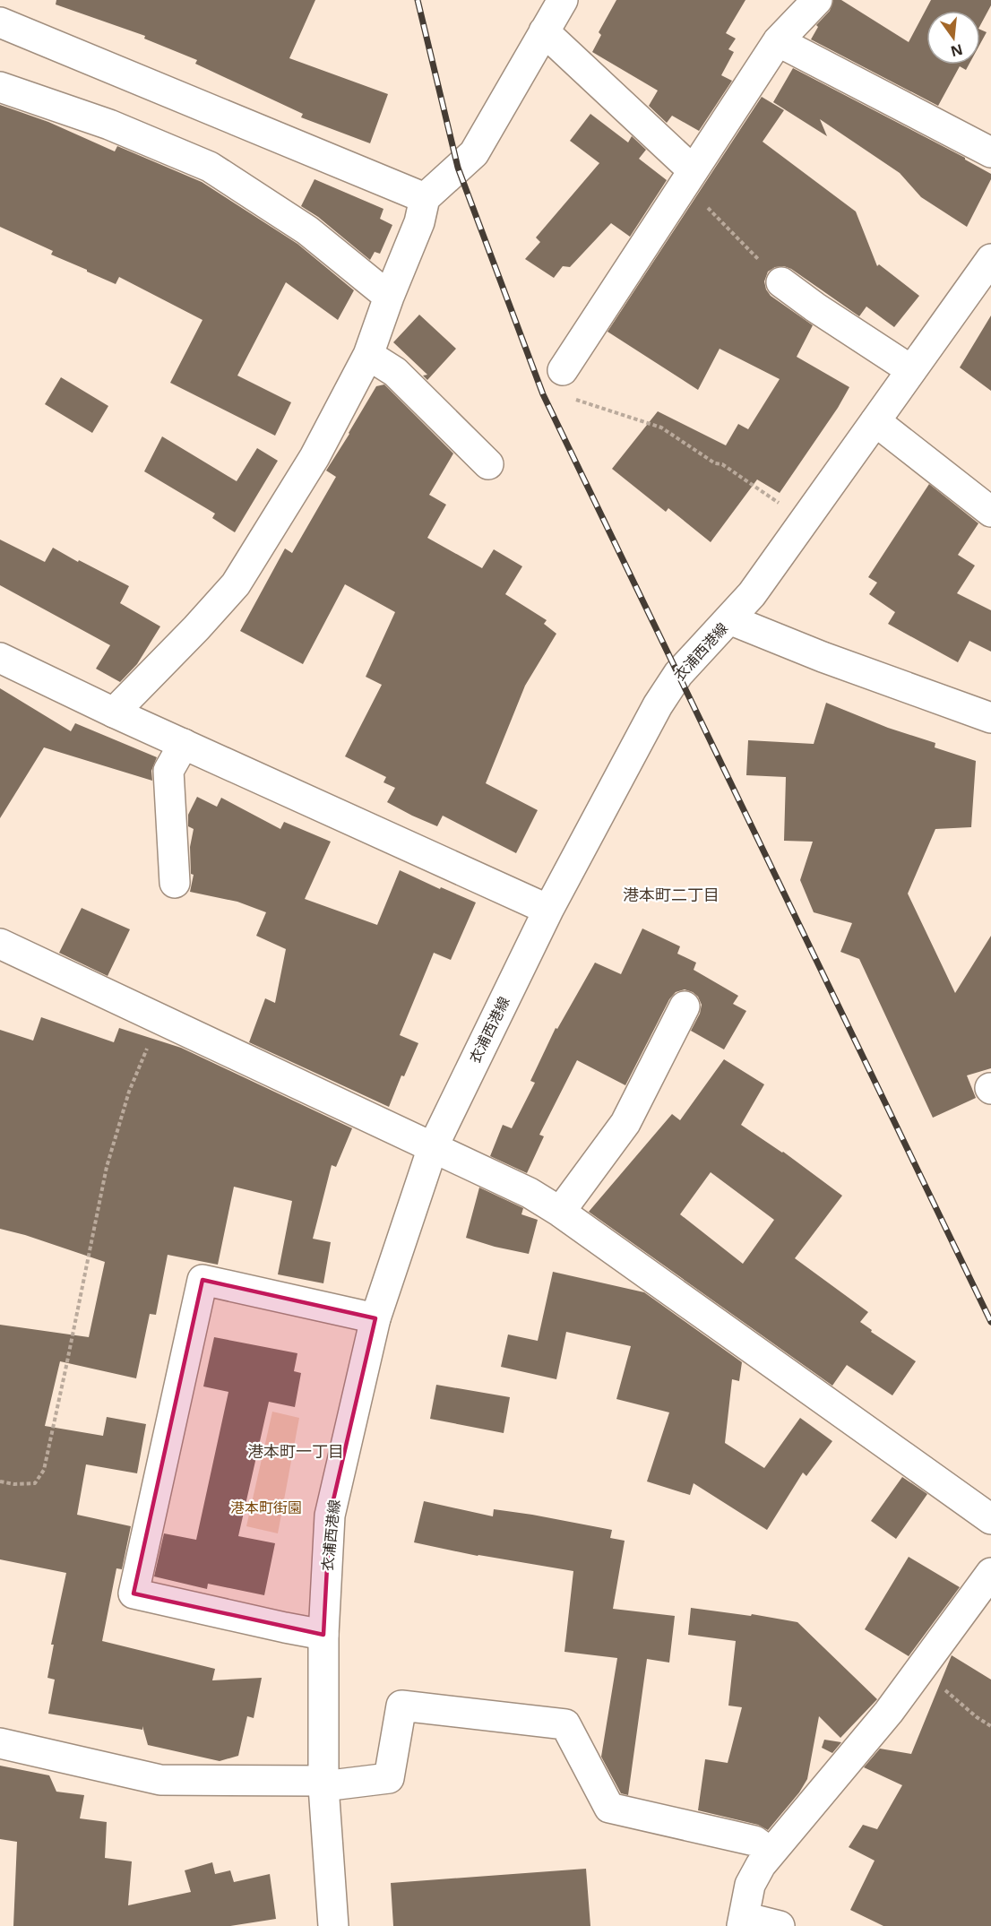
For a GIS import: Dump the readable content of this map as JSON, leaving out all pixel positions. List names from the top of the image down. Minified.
{"streets":{"street":["衣浦西港線"]},"districts":["港本町二丁目","港本町一丁目"],"parks":["港本町街園"],"north":"bottom"}
